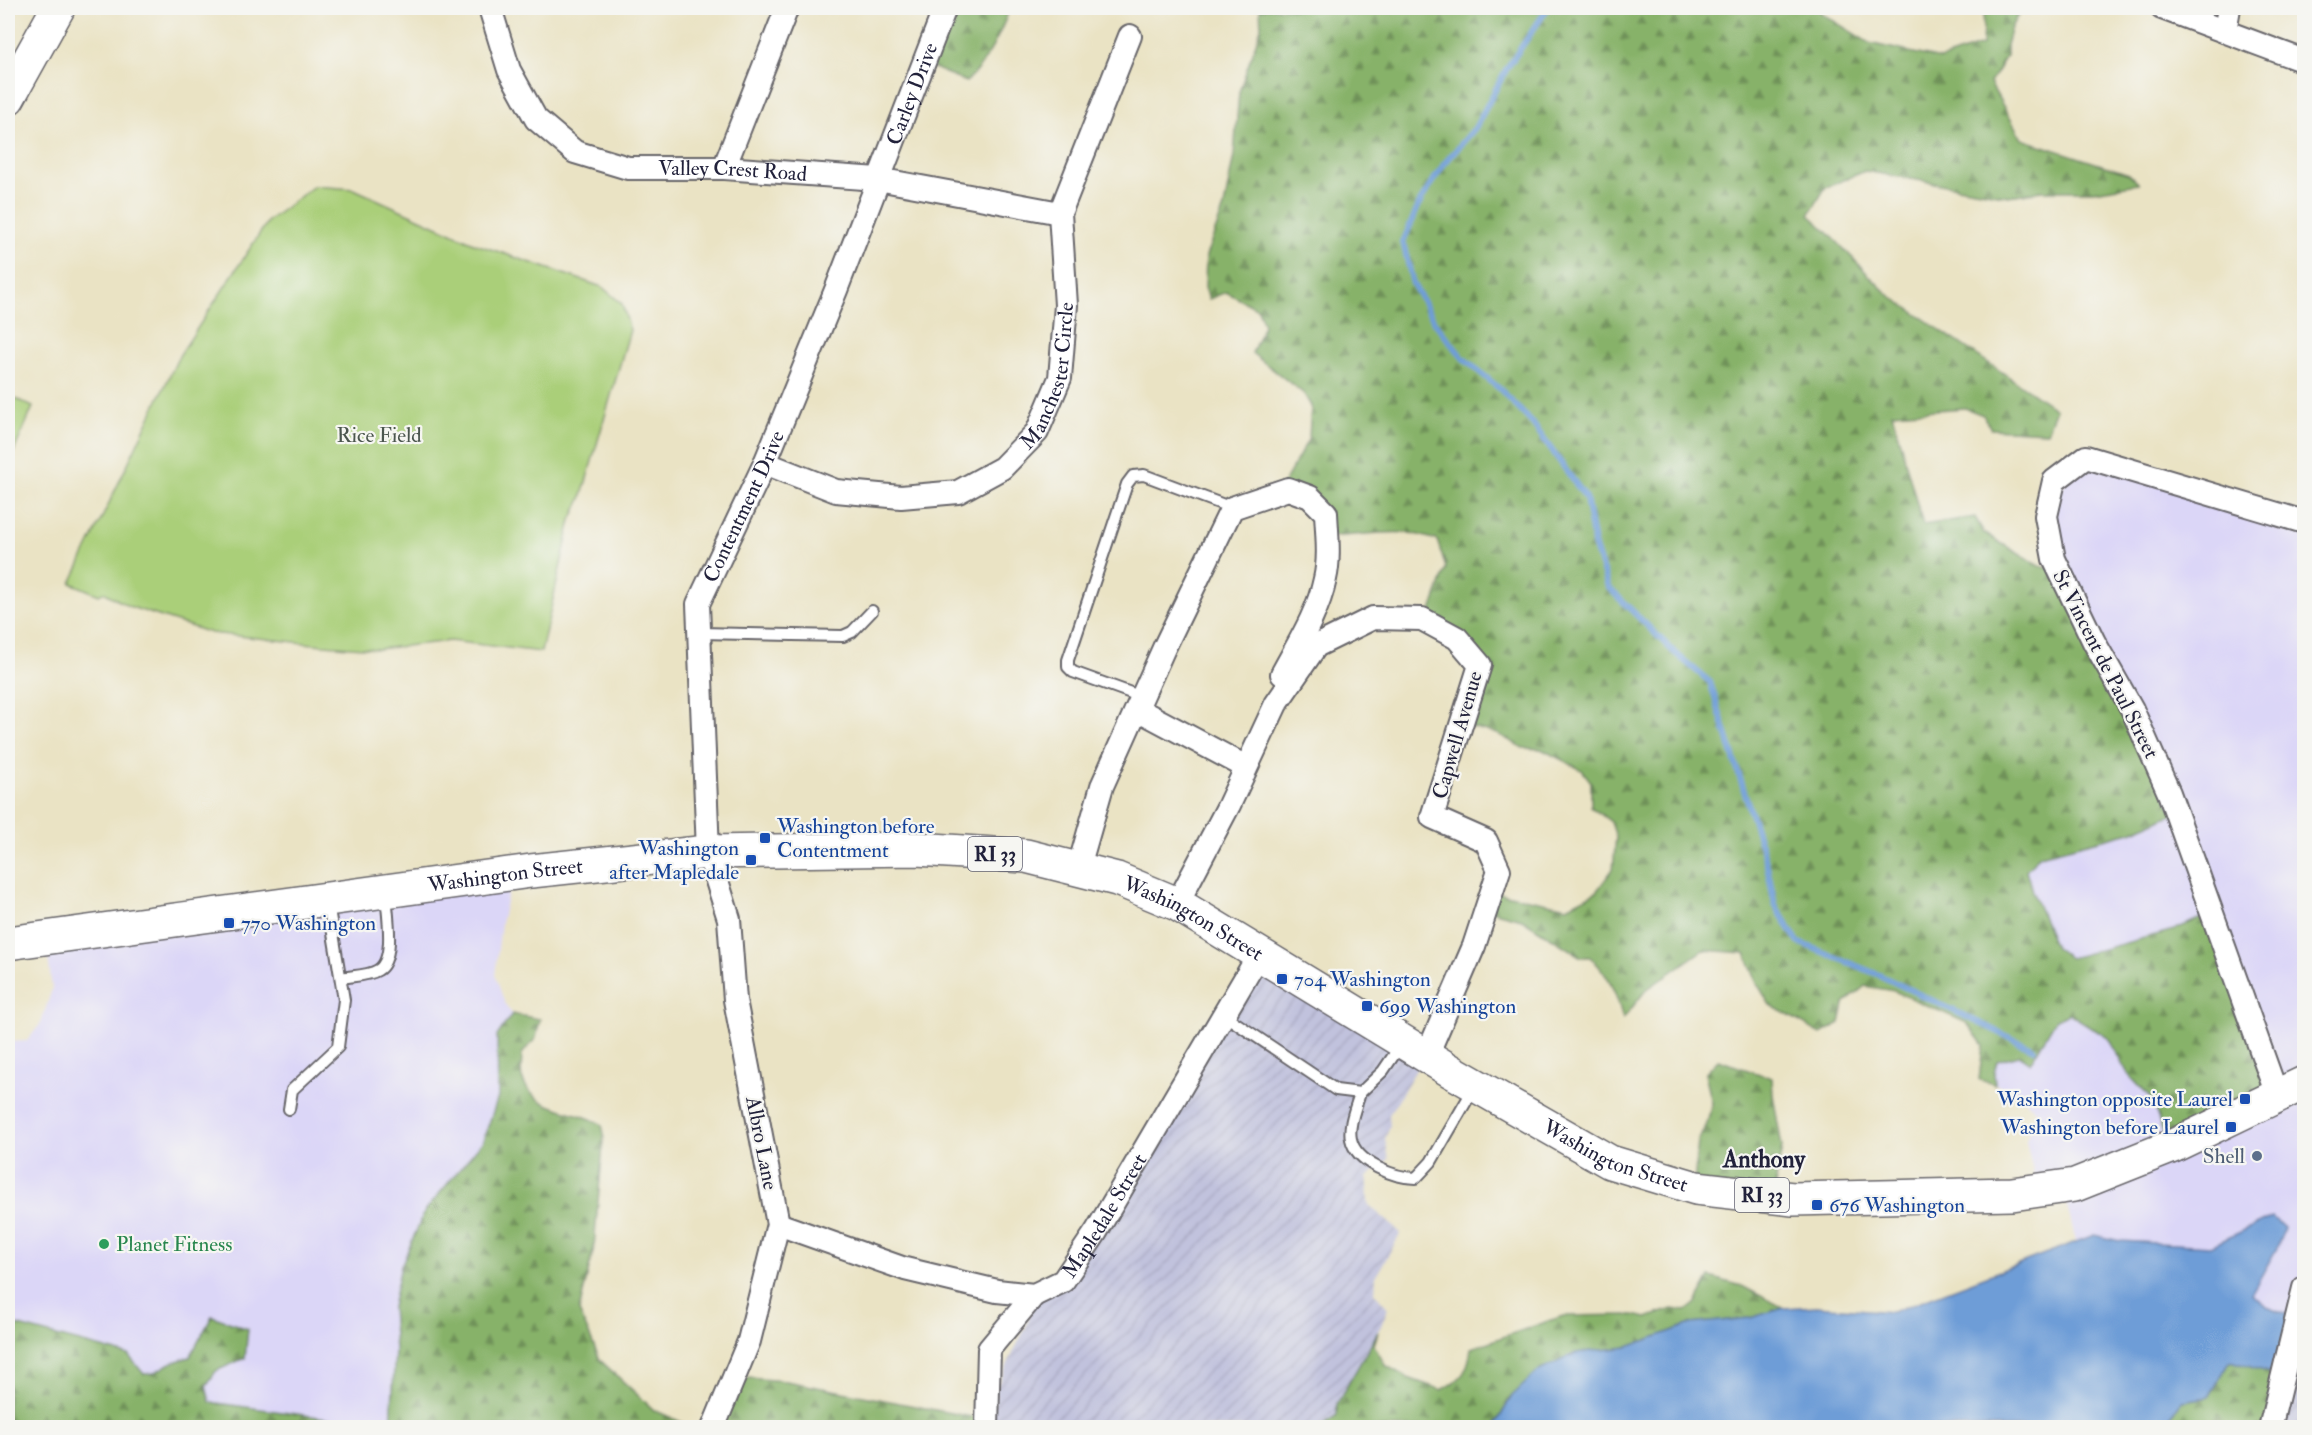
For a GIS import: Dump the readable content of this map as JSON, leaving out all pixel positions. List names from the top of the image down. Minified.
{"streets":{"main road":["RI 33","Washington Street"],"street":["Carley Drive","Valley Crest Road","Manchester Circle","Contentment Drive","St Vincent de Paul Street","Capwell Avenue","Albro Lane","Mapledale Street"]},"crossings":[["Carley Drive","Valley Crest Road"],["Carley Drive","Contentment Drive"],["Valley Crest Road","Manchester Circle"],["Valley Crest Road","Contentment Drive"],["Manchester Circle","Contentment Drive"],["Contentment Drive","Washington Street"],["Contentment Drive","Albro Lane"],["St Vincent de Paul Street","Washington Street"],["Capwell Avenue","Washington Street"],["Washington Street","Albro Lane"],["Washington Street","Mapledale Street"]],"districts":["Anthony"],"parks":["Rice Field"],"places":{"transit":["Washington before Contentment","Washington after Mapledale","770 Washington","704 Washington","699 Washington","Washington opposite Laurel","Washington before Laurel","676 Washington"],"other":["Shell","Planet Fitness"]}}
